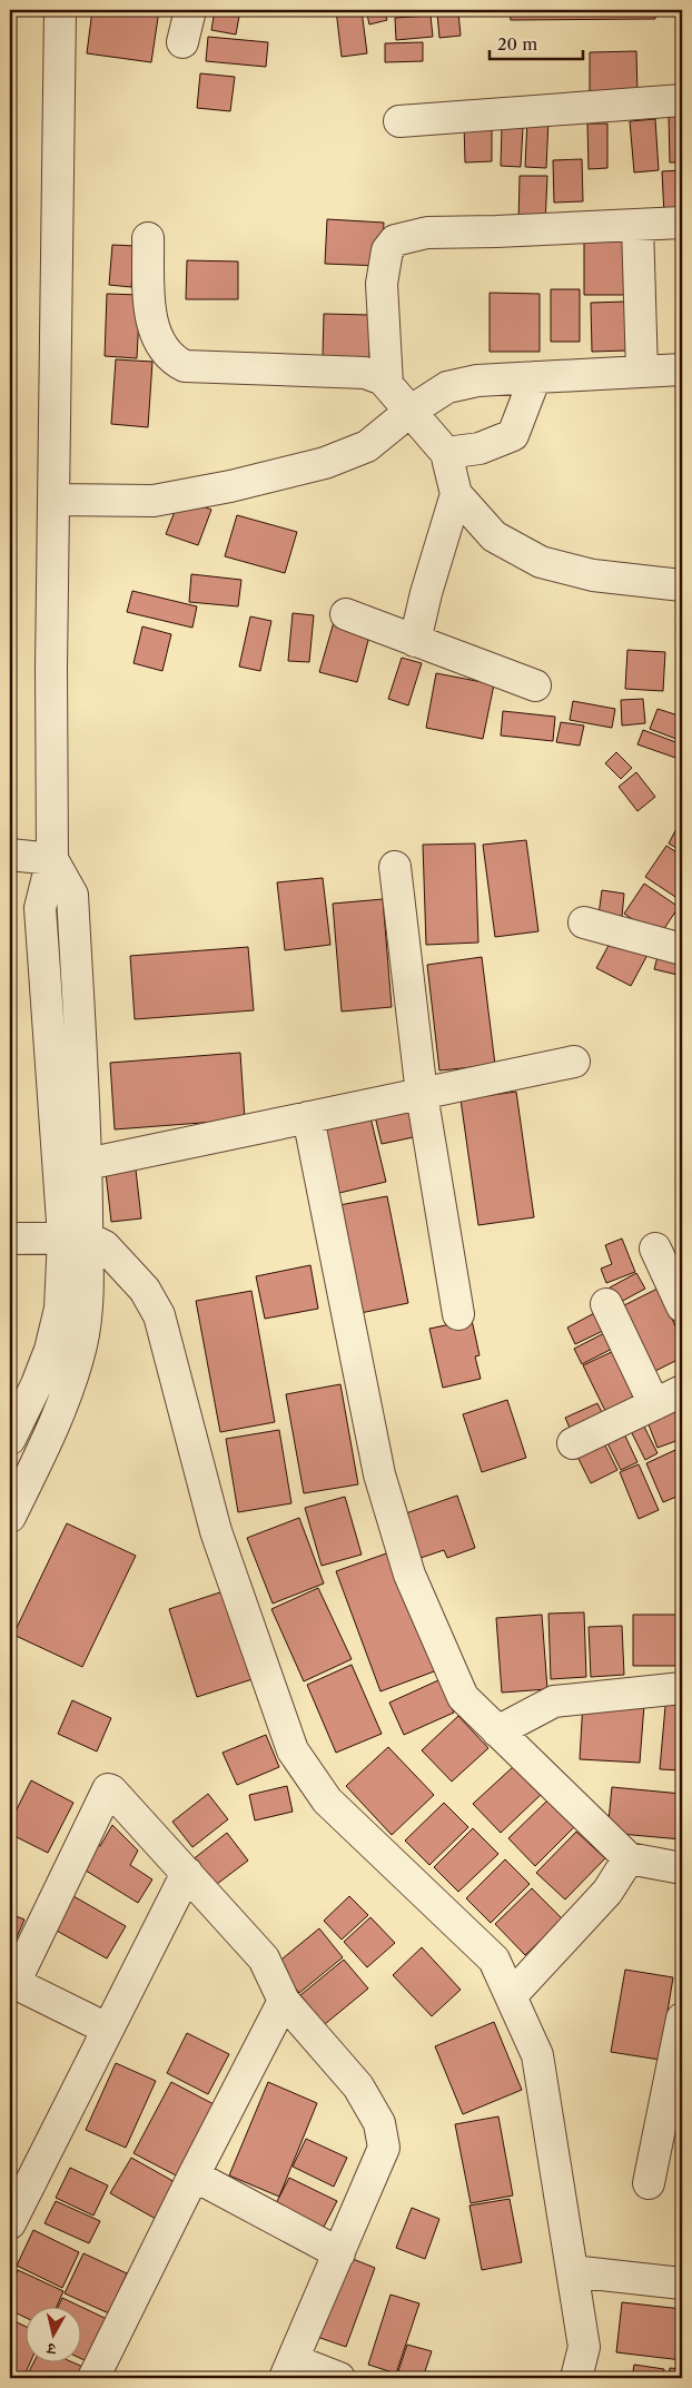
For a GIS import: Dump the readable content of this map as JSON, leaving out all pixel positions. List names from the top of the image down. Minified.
{"scale_bar":"20 m","north":"bottom"}
